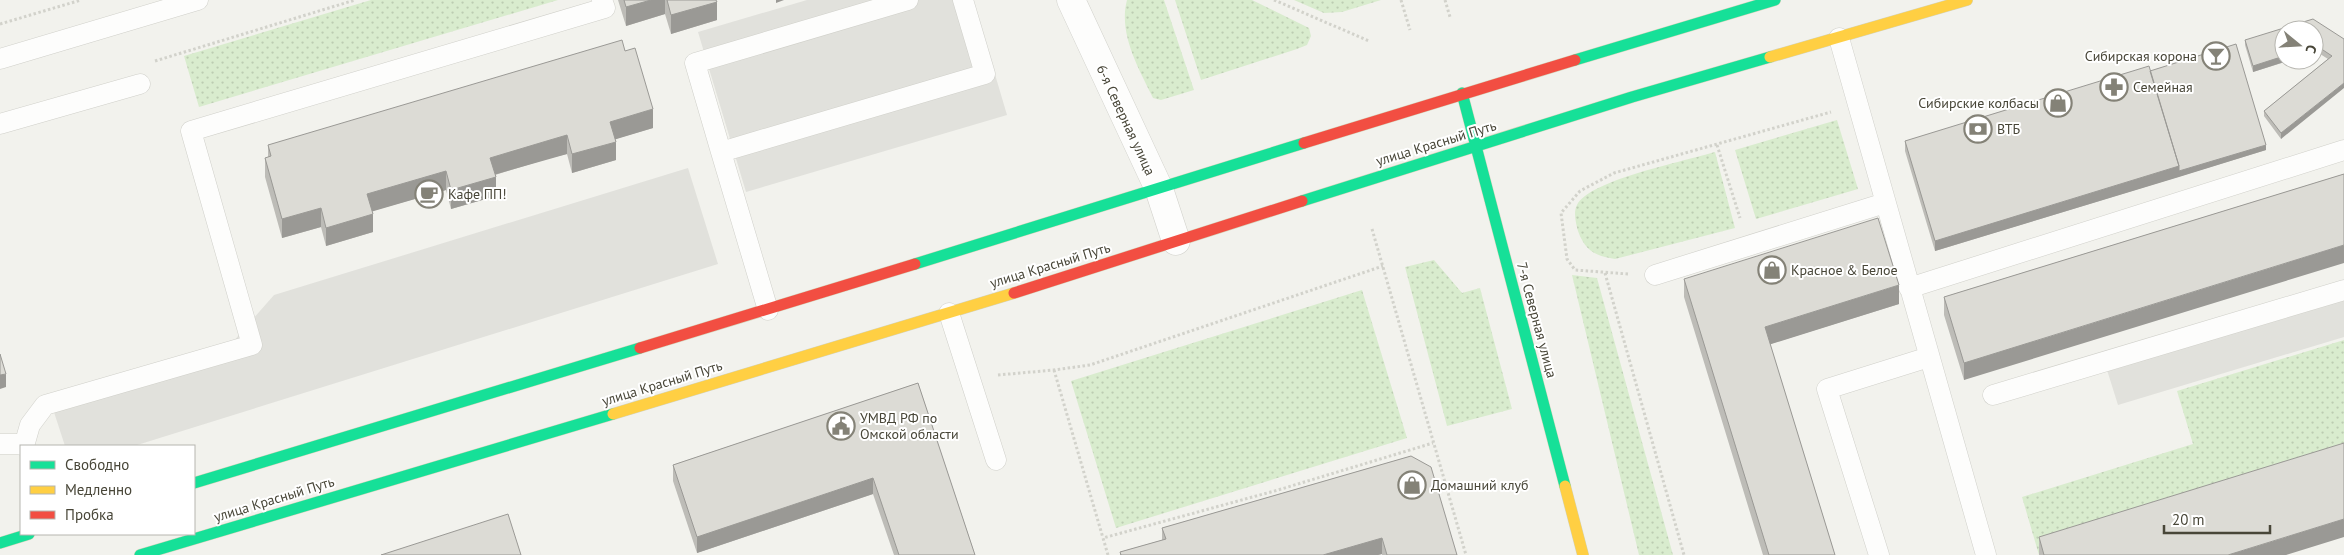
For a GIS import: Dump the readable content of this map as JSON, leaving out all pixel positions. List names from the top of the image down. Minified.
{"streets":{"main road":["улица Красный Путь","7-я Северная улица"],"street":["6-я Северная улица"]},"crossings":[["6-я Северная улица","улица Красный Путь"],["улица Красный Путь","7-я Северная улица"]],"places":{"bar":["Сибирская корона"],"pharmacy":["Семейная"],"shop":["Сибирские колбасы","Красное & Белое","Домашний клуб"],"bank":["ВТБ"],"cafe":["Кафе ПП!"],"public building":["УМВД РФ по Омской области"]},"legend":["Свободно","Медленно","Пробка"],"scale_bar":"20 m","north":"right"}
